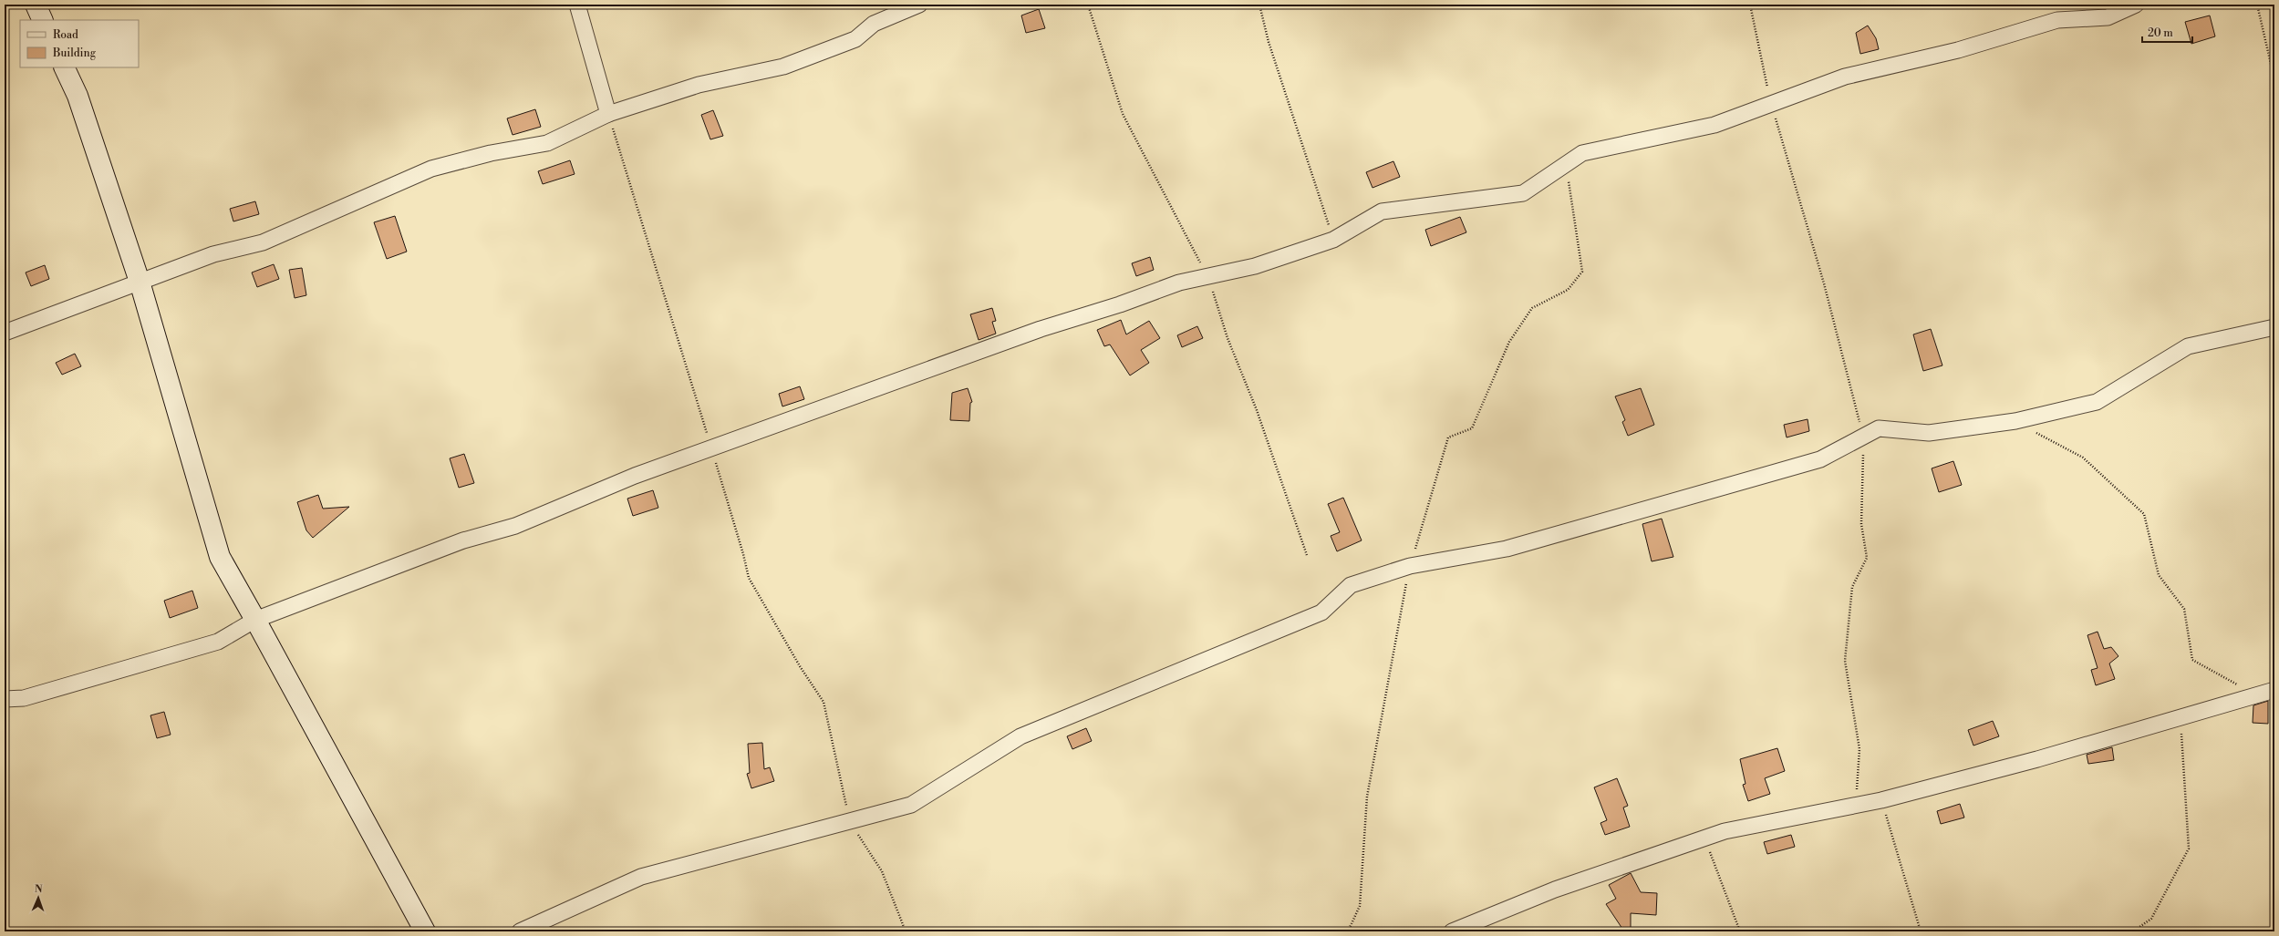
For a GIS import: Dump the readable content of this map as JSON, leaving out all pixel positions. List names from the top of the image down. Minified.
{"legend":["Road","Building"],"scale_bar":"20 m","north":"top"}
